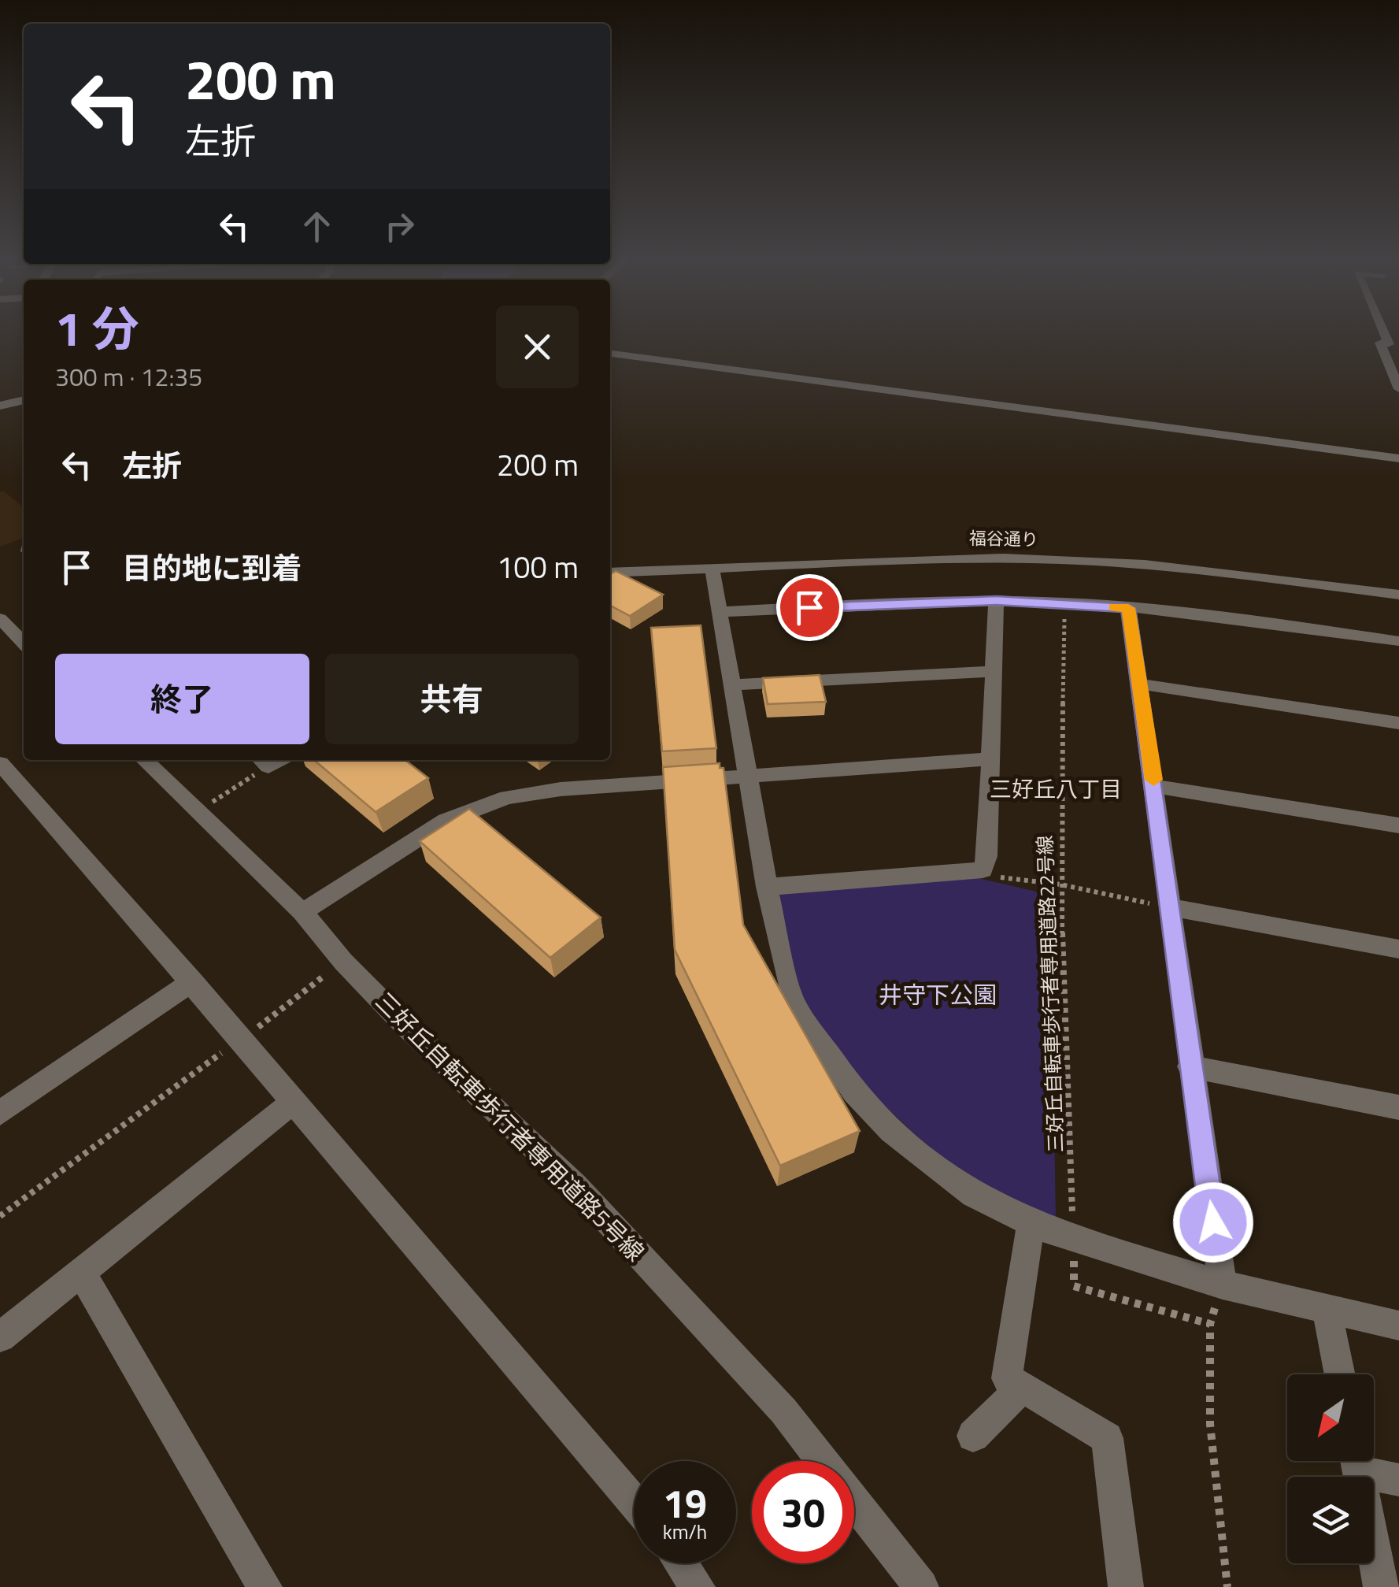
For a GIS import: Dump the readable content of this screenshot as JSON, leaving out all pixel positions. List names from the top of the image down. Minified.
{"streets":{"street":["福谷通り","三好丘自転車歩行者専用道路5号線"],"path":["三好丘自転車歩行者専用道路22号線"]},"districts":["三好丘八丁目"],"parks":["井守下公園"],"north":"bottom left","page":{"turn":["200 m","左折"],"heading":["1 分","300 m · 12:35"],"list":[{"name":"左折","value":"200 m"},{"name":"目的地に到着","value":"100 m"}],"buttons":["終了","共有"],"speed":"19 km/h","limit":"30"}}
